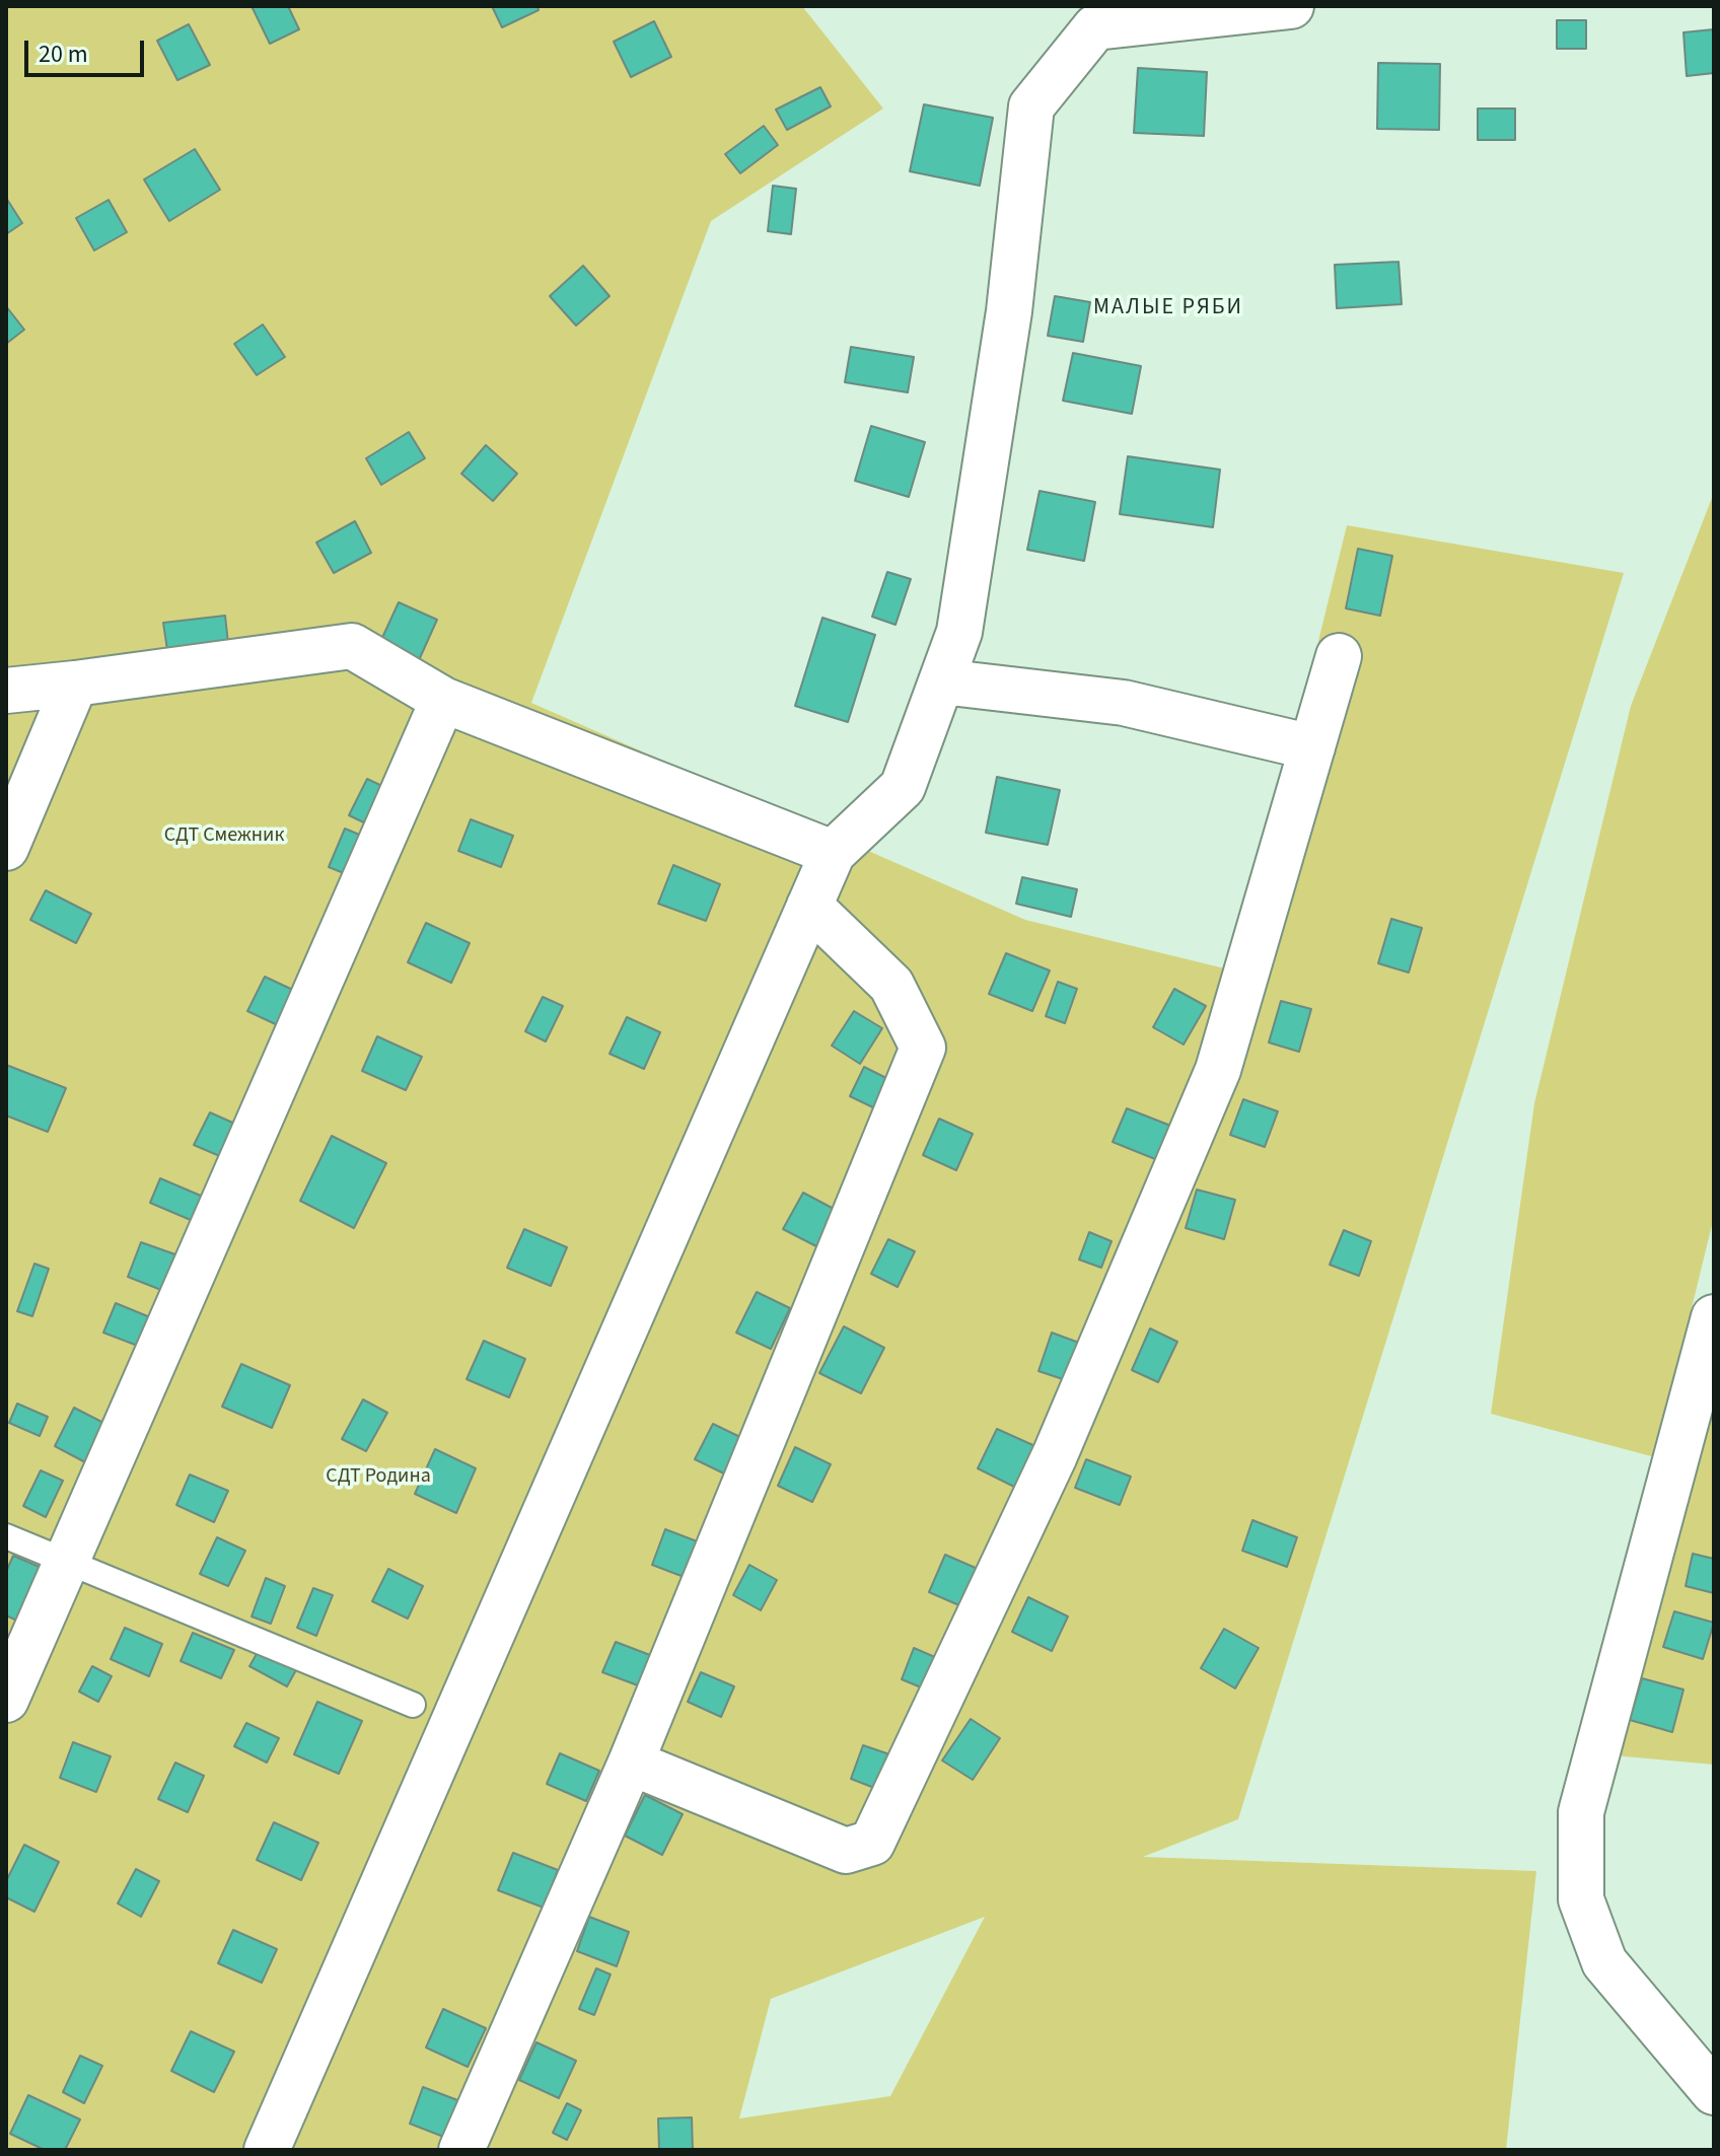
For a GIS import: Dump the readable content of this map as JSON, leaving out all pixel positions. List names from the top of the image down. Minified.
{"districts":["МАЛЫЕ РЯБИ"],"parks":["СДТ Смежник","СДТ Родина"],"scale_bar":"20 m"}
